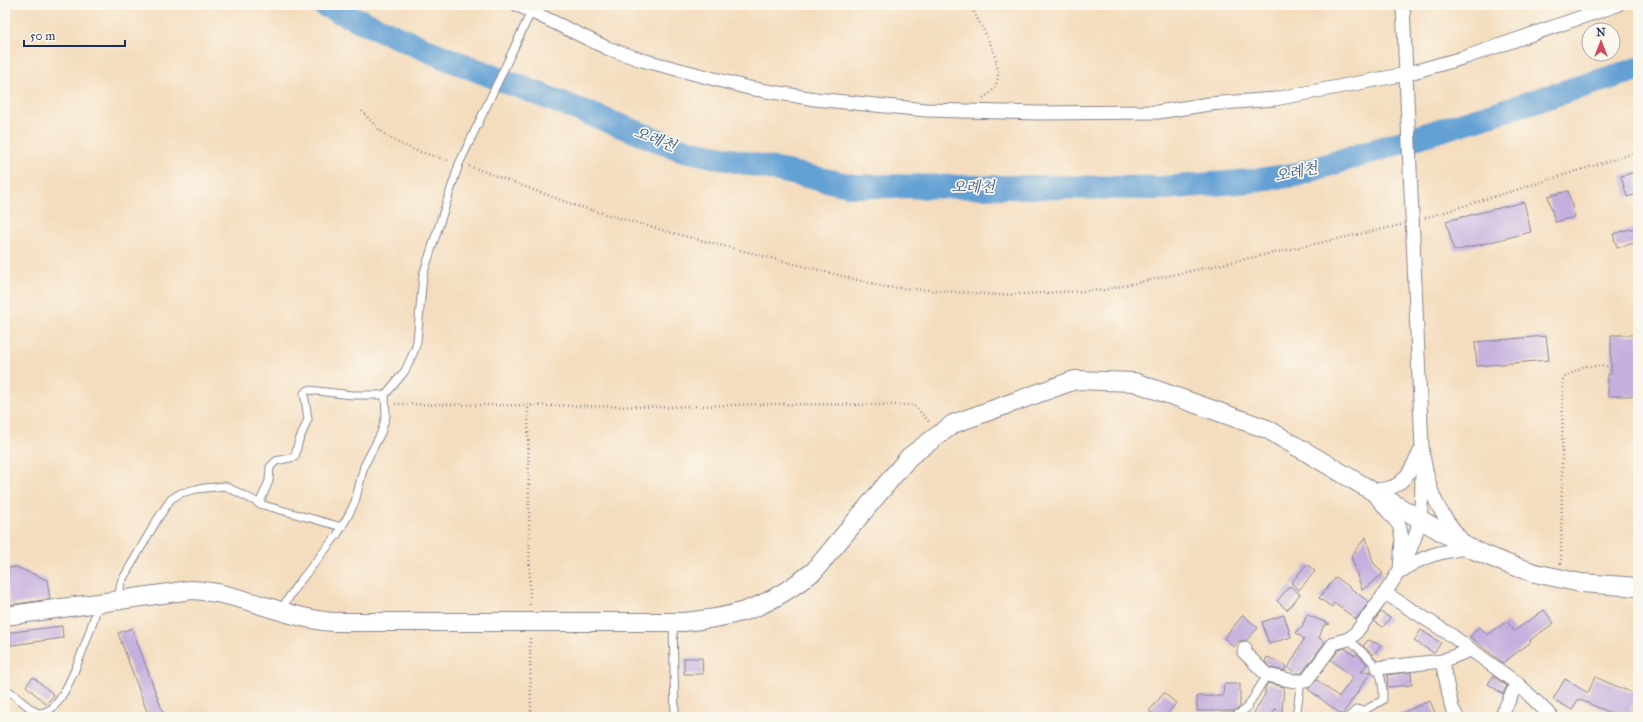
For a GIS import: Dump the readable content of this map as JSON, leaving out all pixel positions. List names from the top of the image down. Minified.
{"water":["오례천"],"scale_bar":"50 m","north":"top"}
